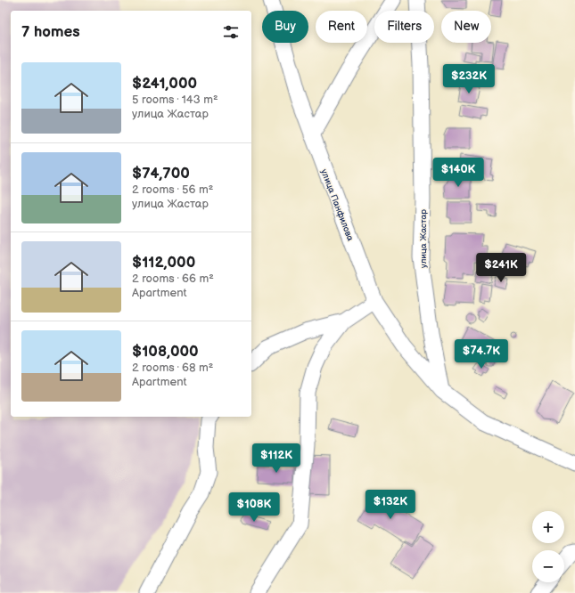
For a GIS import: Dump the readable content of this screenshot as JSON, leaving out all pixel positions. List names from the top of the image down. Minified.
{"streets":{"street":["улица Панфилова","улица Жастар"]},"crossings":[["улица Панфилова","улица Жастар"]],"page":{"chip":["Buy","Rent","Filters","New"],"heading":"7 homes","list":[{"name":"$241,000","note":"5 rooms · 143 m² · улица Жастар"},{"name":"$74,700","note":"2 rooms · 56 m² · улица Жастар"},{"name":"$112,000","note":"2 rooms · 66 m² · Apartment"},{"name":"$108,000","note":"2 rooms · 68 m² · Apartment"}],"price":["$232K","$140K","$241K","$74.7K","$112K","$132K","$108K"],"map_buttons":["+","−"]}}
